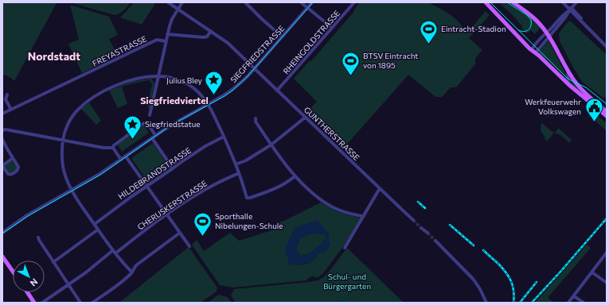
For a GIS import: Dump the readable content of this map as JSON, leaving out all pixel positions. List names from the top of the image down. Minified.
{"streets":{"street":["RHEINGOLDSTRASSE","FREYASTRASSE","SIEGFRIEDSTRASSE","GUNTHERSTRASSE","HILDEBRANDSTRASSE","CHERUSKERSTRASSE"]},"crossings":[["RHEINGOLDSTRASSE","GUNTHERSTRASSE"],["SIEGFRIEDSTRASSE","GUNTHERSTRASSE"]],"districts":["Nordstadt","Siegfriedviertel"],"parks":["Schul- und Bürgergarten"],"places":{"sports":["Eintracht-Stadion","BTSV Eintracht von 1895","Sporthalle Nibelungen-Schule"],"place":["Julius Bley","Siegfriedstatue"],"public building":["Werkfeuerwehr Volkswagen"]},"north":"bottom right"}
